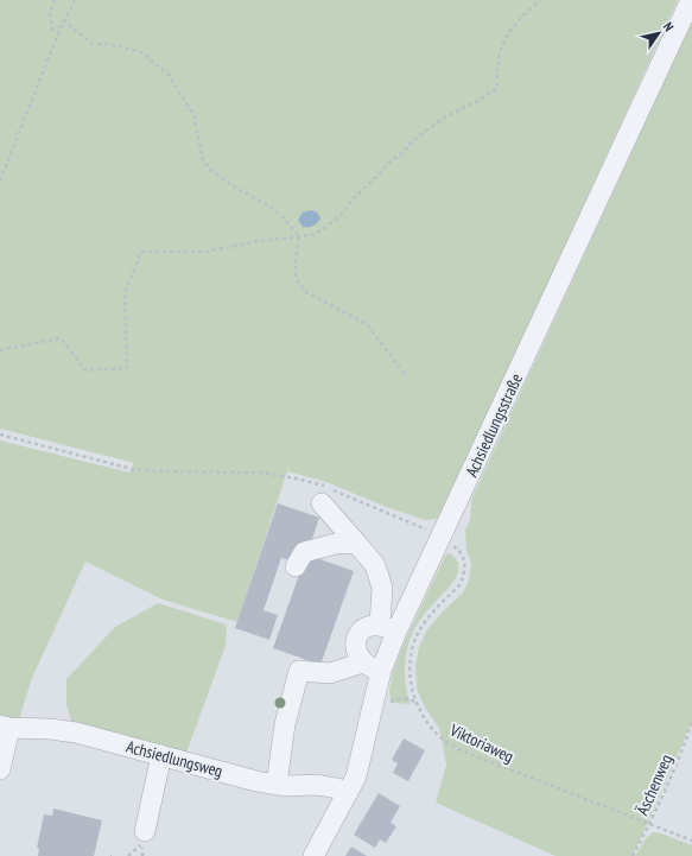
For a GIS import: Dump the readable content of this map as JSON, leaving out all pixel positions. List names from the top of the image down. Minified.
{"streets":{"street":["Achsiedlungsstraße","Achsiedlungsweg"],"path":["Viktoriaweg","Äschenweg"]},"crossings":[["Achsiedlungsstraße","Achsiedlungsweg"],["Viktoriaweg","Äschenweg"]],"north":"top right"}
